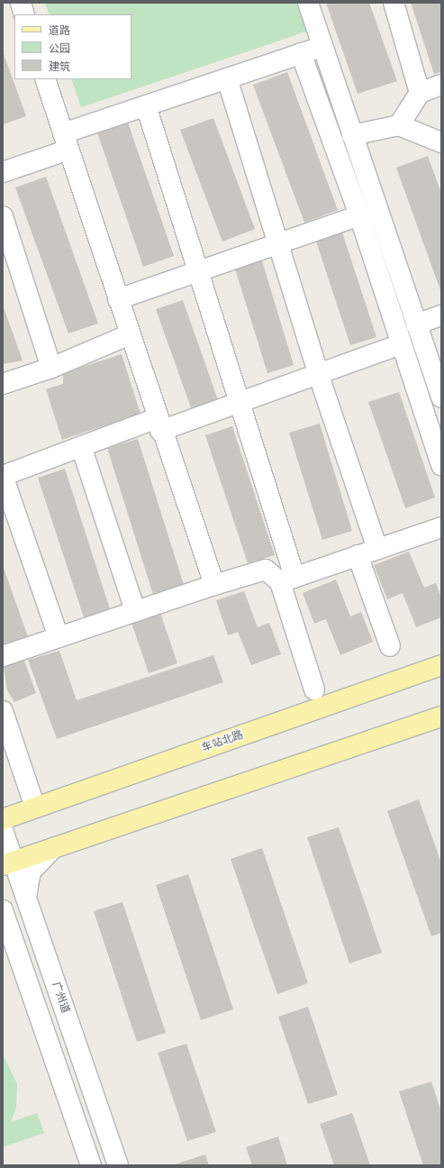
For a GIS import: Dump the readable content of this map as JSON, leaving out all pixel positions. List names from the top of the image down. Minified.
{"streets":{"main road":["车站北路"],"street":["广州道"]},"crossings":[["车站北路","广州道"]],"legend":["道路","公园","建筑"]}
